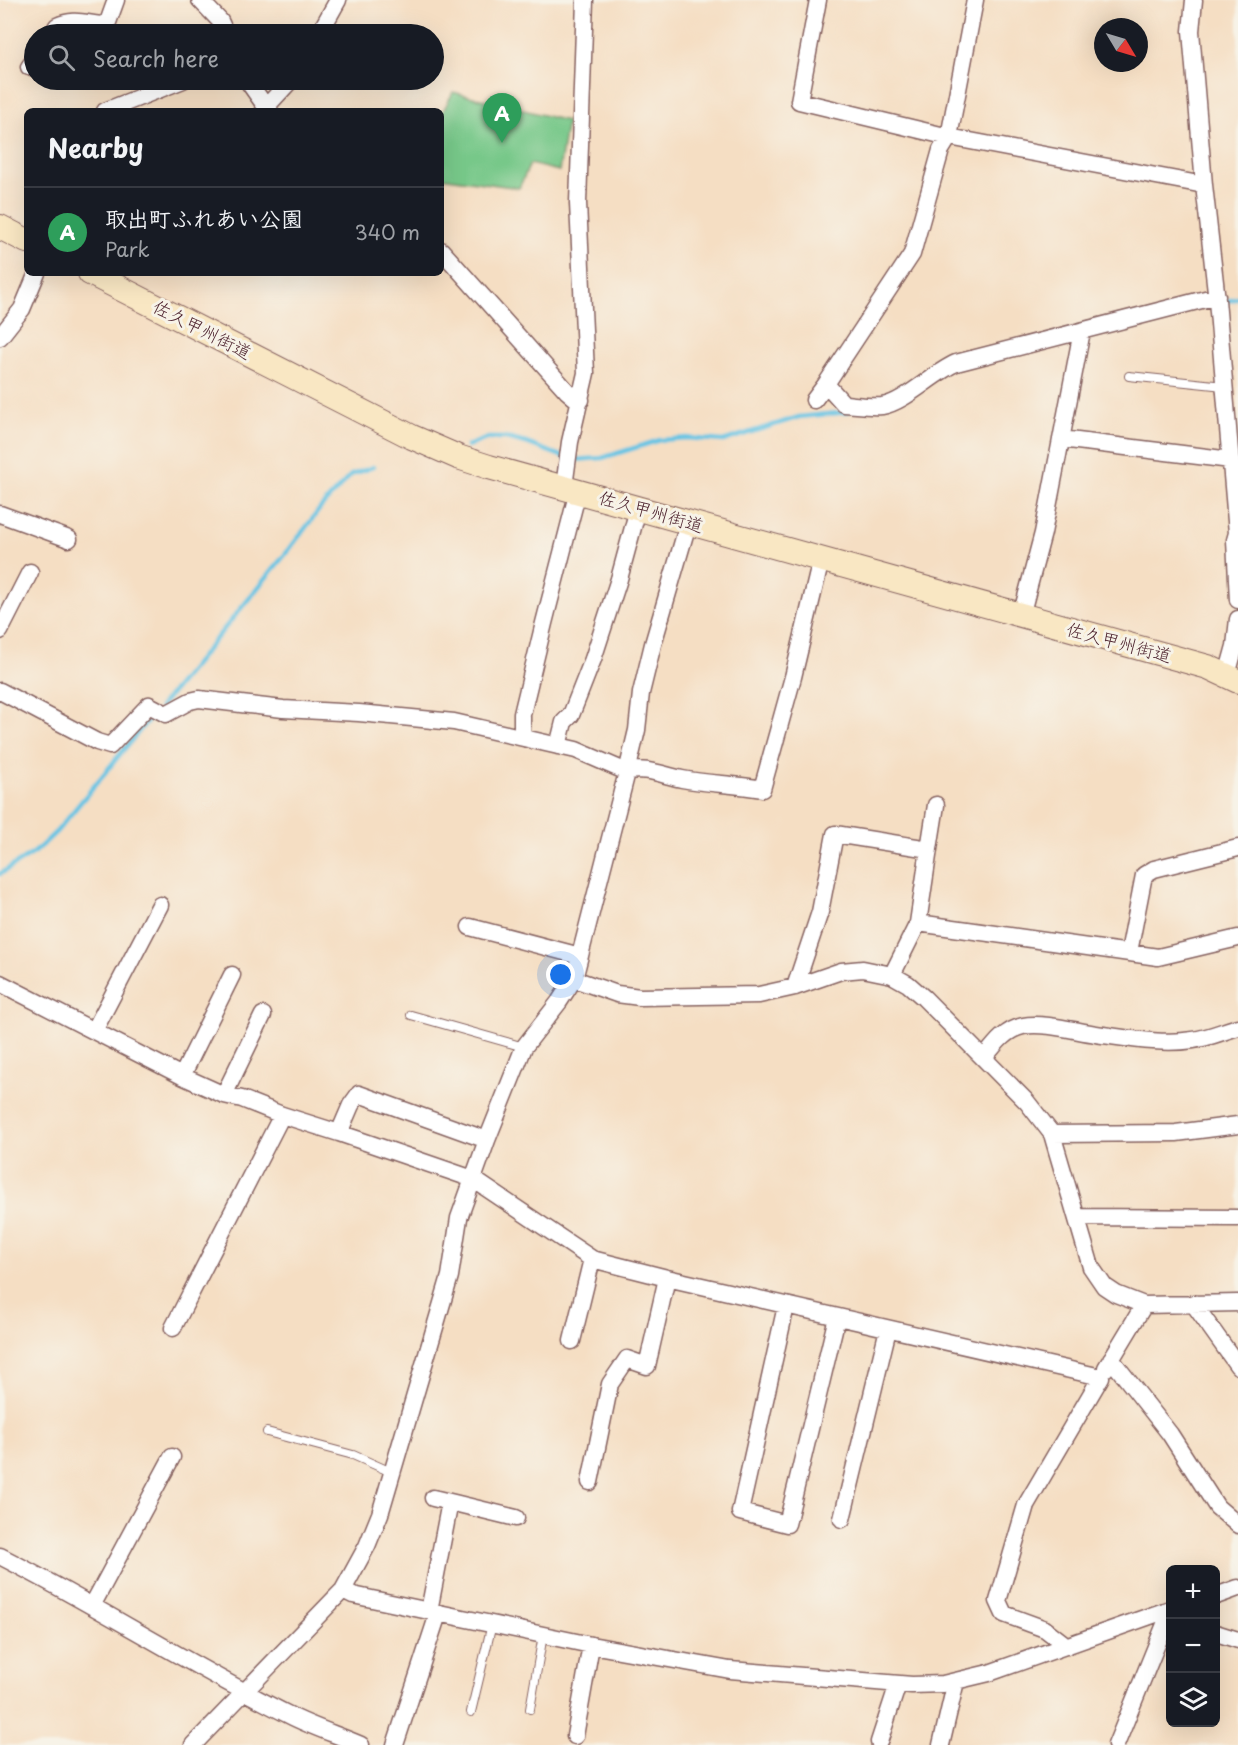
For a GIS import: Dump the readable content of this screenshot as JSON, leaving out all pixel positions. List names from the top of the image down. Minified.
{"streets":{"street":["佐久甲州街道"]},"north":"bottom right","page":{"search":"Search here","pins":"A","heading":"Nearby","list":[{"mark":"A","name":"取出町ふれあい公園","note":"Park","value":"340 m"}],"map_buttons":["+","−"]}}
